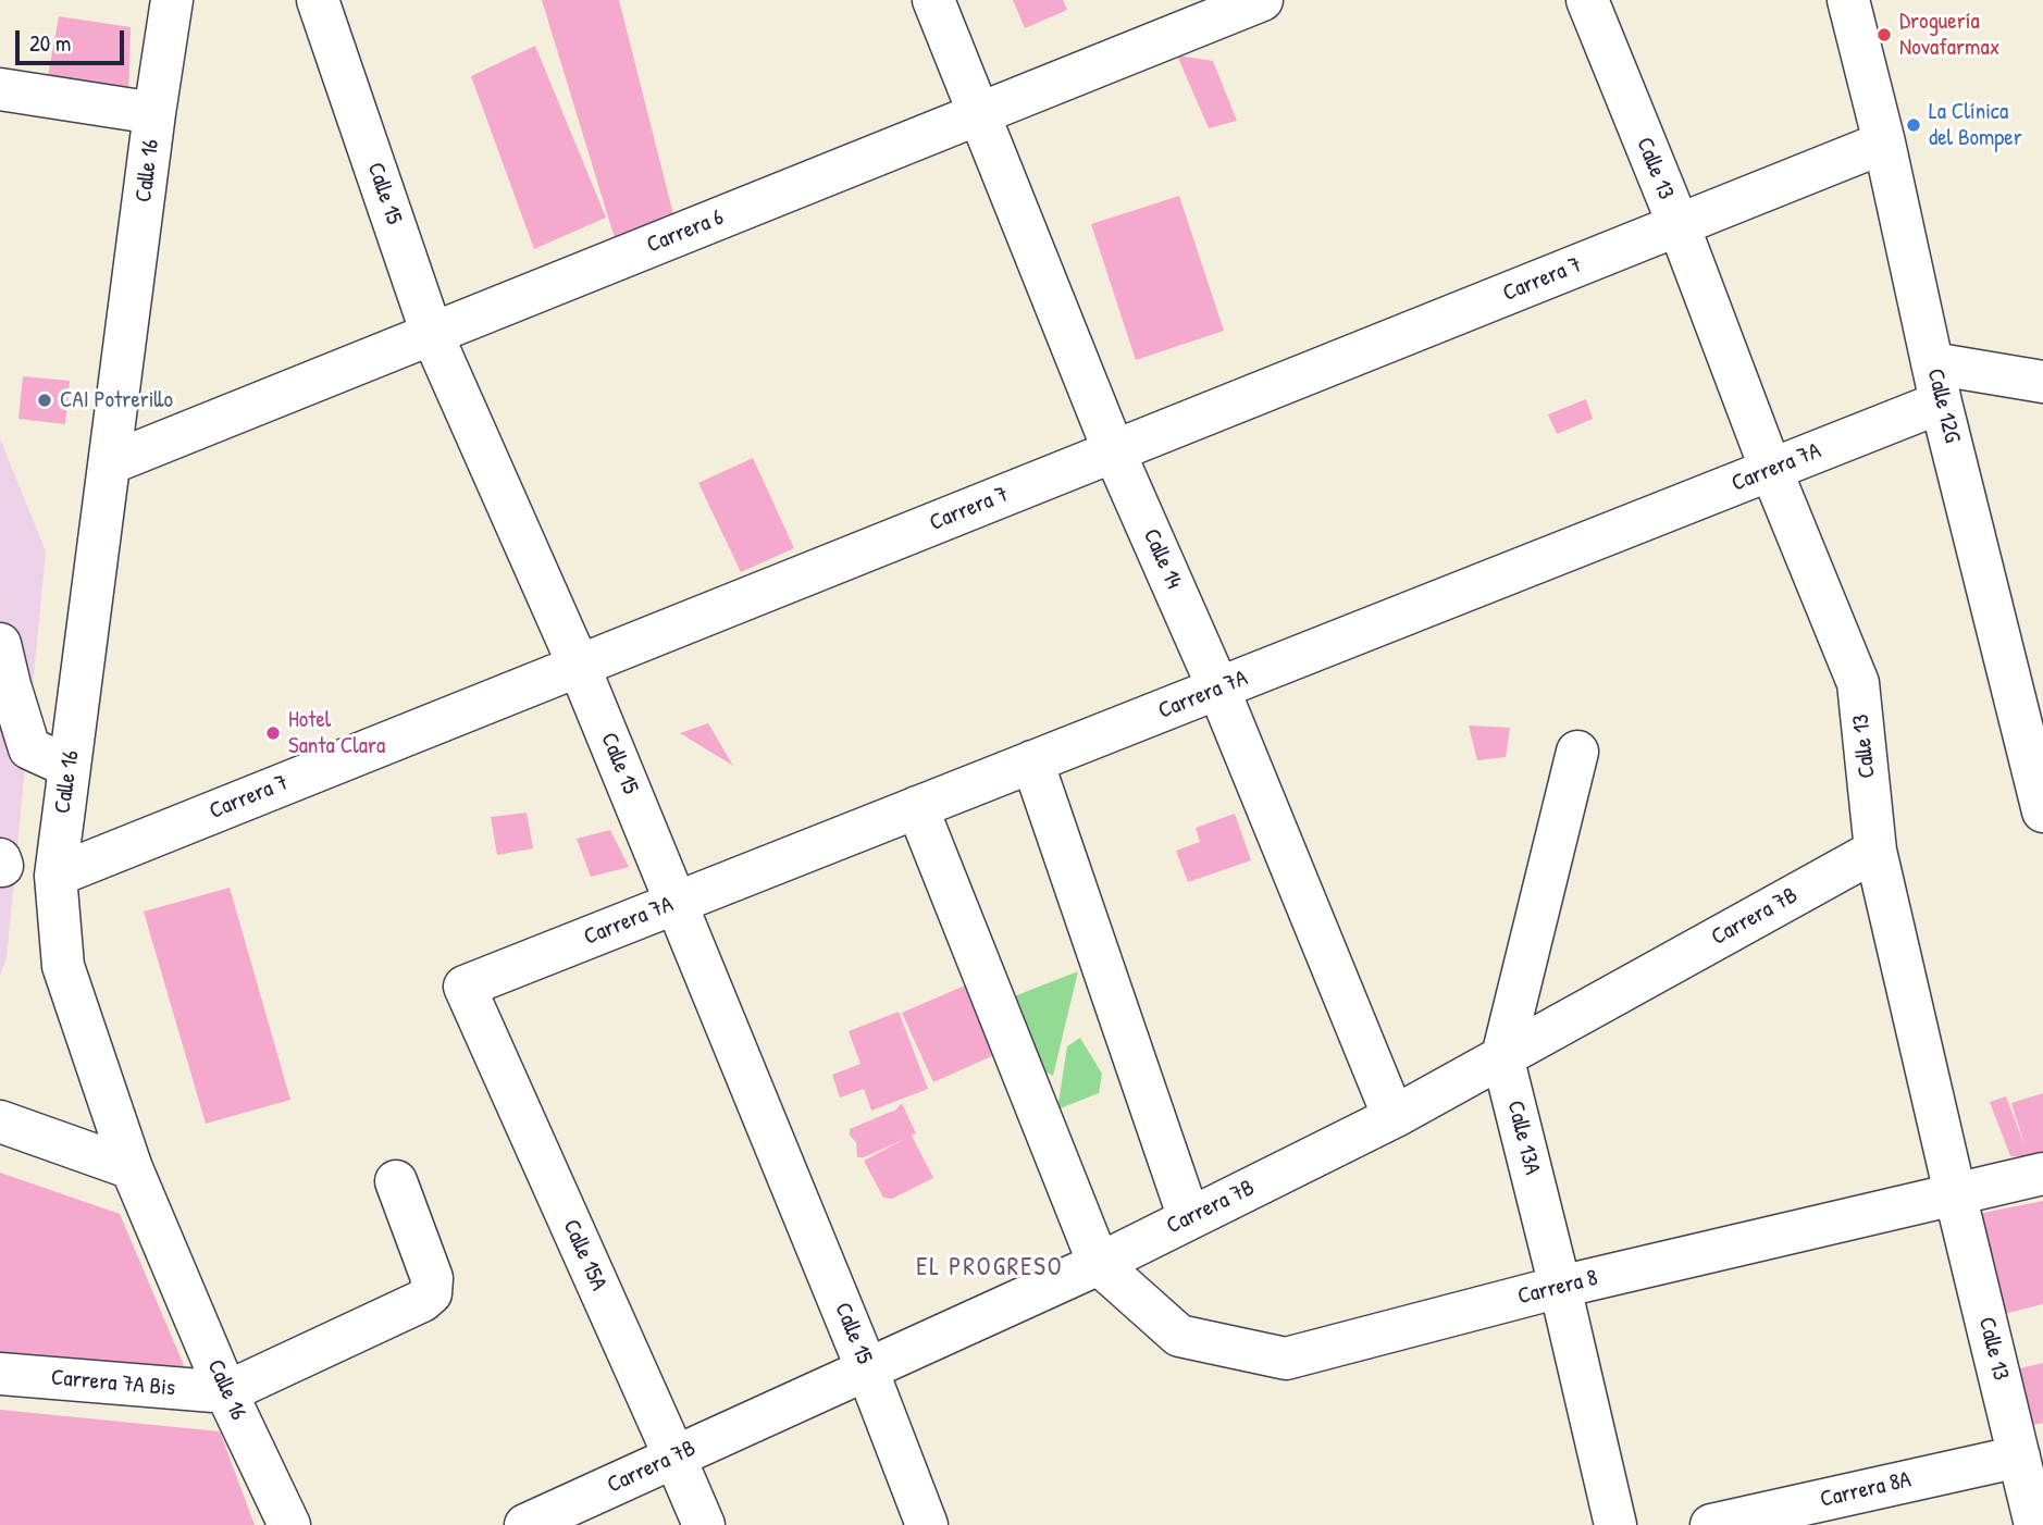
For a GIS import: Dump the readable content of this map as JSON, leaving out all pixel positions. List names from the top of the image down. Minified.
{"streets":{"street":["Calle 13","Calle 16","Calle 15","Carrera 6","Carrera 7","Calle 12G","Carrera 7A","Calle 14","Carrera 7B","Calle 13A","Calle 15A","Carrera 8","Carrera 7A Bis","Carrera 8A"]},"crossings":[["Calle 13","Carrera 7"],["Calle 13","Carrera 7A"],["Calle 13","Carrera 7B"],["Calle 13","Carrera 8"],["Calle 13","Carrera 8A"],["Calle 16","Carrera 6"],["Calle 16","Carrera 7"],["Calle 16","Carrera 7A Bis"],["Calle 15","Carrera 6"],["Calle 15","Carrera 7"],["Calle 15","Carrera 7A"],["Calle 15","Carrera 7B"],["Carrera 6","Calle 14"],["Carrera 7","Calle 12G"],["Carrera 7","Calle 14"],["Calle 12G","Carrera 7A"],["Carrera 7A","Calle 14"],["Carrera 7A","Calle 15A"],["Calle 14","Carrera 7B"],["Carrera 7B","Calle 13A"],["Carrera 7B","Calle 15A"],["Carrera 7B","Carrera 8"],["Calle 13A","Carrera 8"]],"districts":["EL PROGRESO"],"places":["Droguería Novafarmax","La Clínica del Bomper","CAI Potrerillo","Hotel Santa Clara"],"scale_bar":"20 m"}
